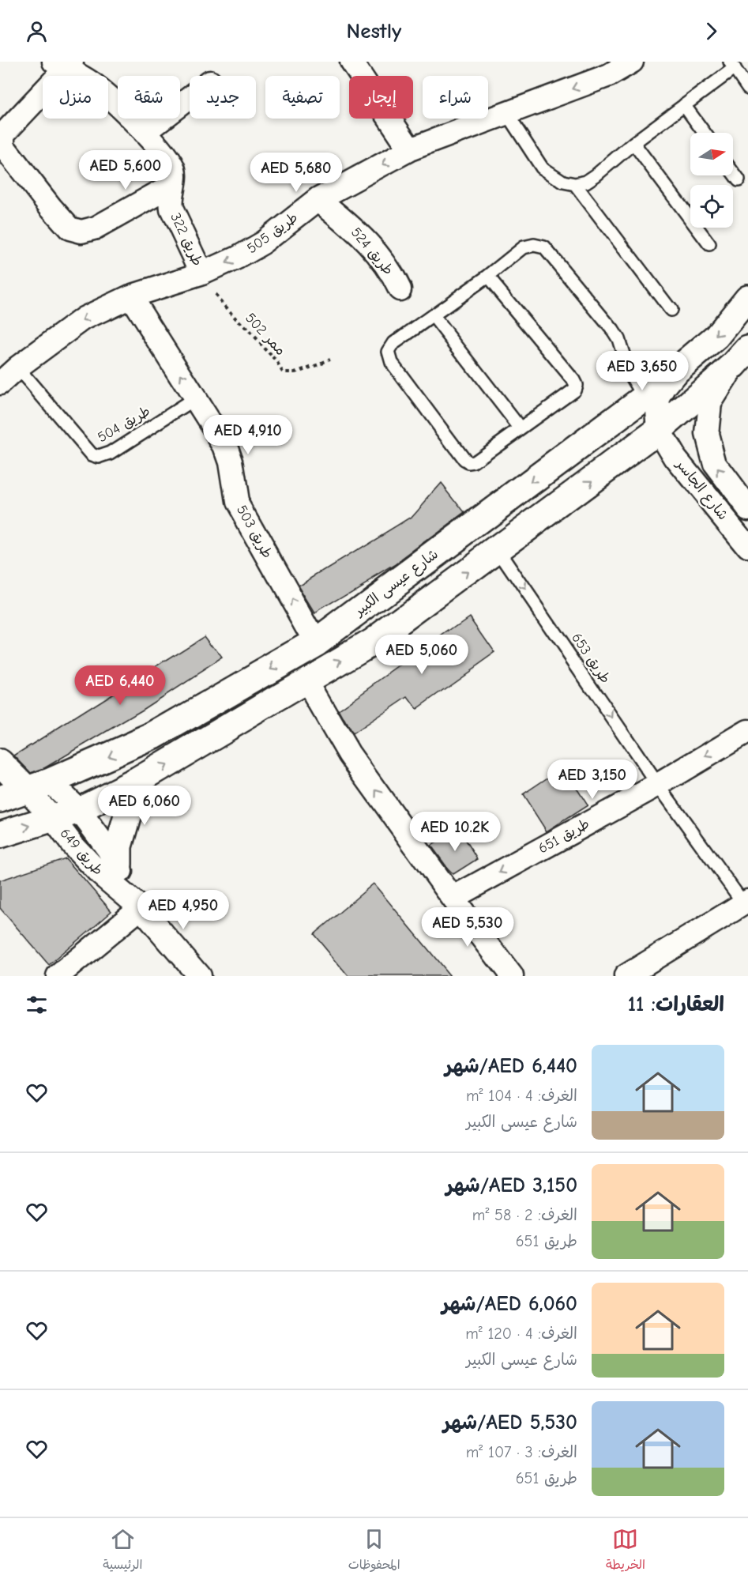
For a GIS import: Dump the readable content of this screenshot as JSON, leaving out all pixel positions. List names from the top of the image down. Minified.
{"streets":{"main road":["شارع عيسى الكبير"],"street":["طريق 505","طريق 322","طريق 524","شارع الجاسر","طريق 503","طريق 651","طريق 649"],"lane":["طريق 504","طريق 653"],"path":["ممر 502"]},"crossings":[["طريق 505","طريق 322"],["طريق 505","طريق 524"],["طريق 505","ممر 502"],["طريق 505","طريق 504"],["طريق 505","طريق 503"],["طريق 322","ممر 502"],["طريق 504","طريق 503"],["طريق 503","شارع عيسى الكبير"],["شارع عيسى الكبير","طريق 649"],["طريق 653","طريق 651"]],"one_way":["طريق 505","شارع الجاسر","طريق 503","طريق 653"],"north":"right","page":{"header":"Nestly","chip":["شراء","إيجار","تصفية","جديد","شقة","منزل"],"price":["AED 5,600","AED 5,680","AED 3,650","AED 4,910","AED 5,060","AED 6,440","AED 3,150","AED 6,060","AED 10.2K","AED 4,950","AED 5,530"],"heading":"العقارات: 11","list":[{"name":"AED 6,440/شهر","note":"الغرف: 4 · 104 m² · شارع عيسى الكبير"},{"name":"AED 3,150/شهر","note":"الغرف: 2 · 58 m² · طريق 651"},{"name":"AED 6,060/شهر","note":"الغرف: 4 · 120 m² · شارع عيسى الكبير"},{"name":"AED 5,530/شهر","note":"الغرف: 3 · 107 m² · طريق 651"}],"tabs":["الخريطة","المحفوظات","الرئيسية"]}}
